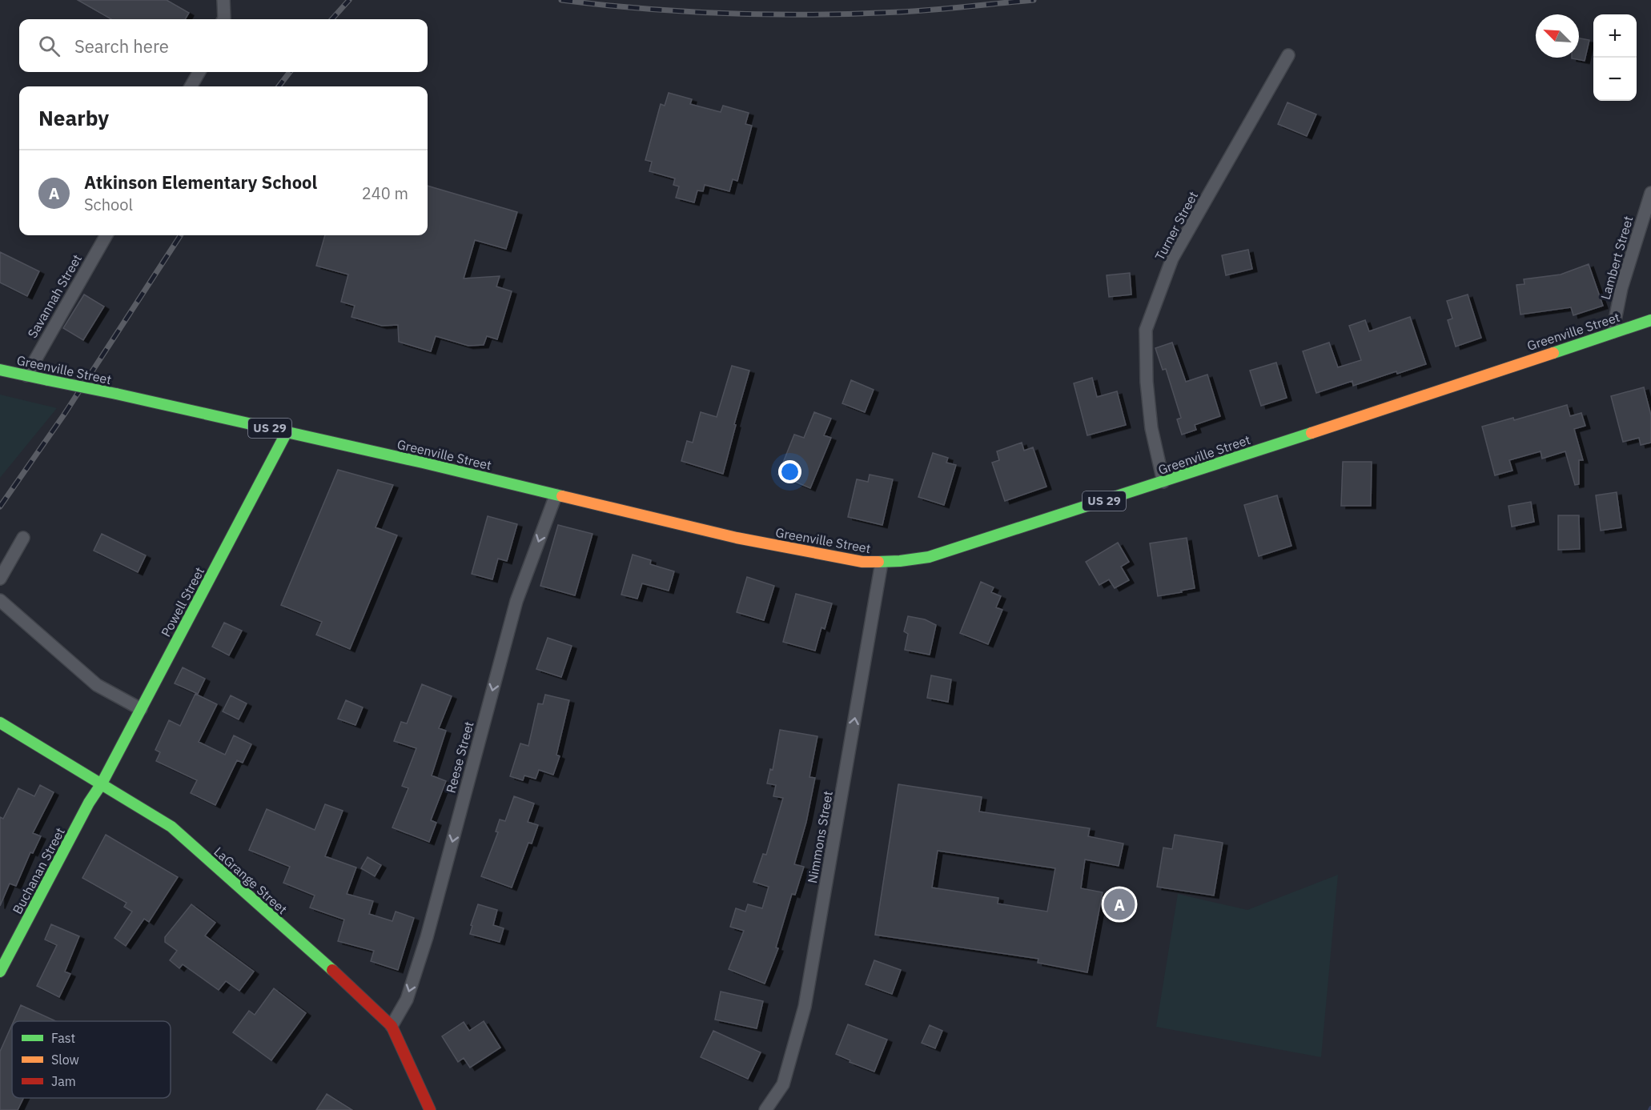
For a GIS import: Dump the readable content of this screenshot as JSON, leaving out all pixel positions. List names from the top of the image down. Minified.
{"streets":{"main road":["Greenville Street","US 29","Powell Street","Buchanan Street","LaGrange Street"],"street":["Turner Street","Lambert Street","Savannah Street","Reese Street","Nimmons Street"]},"crossings":[["Turner Street","Greenville Street"],["Lambert Street","Greenville Street"],["Savannah Street","Greenville Street"],["Greenville Street","Powell Street"],["Greenville Street","Reese Street"],["Greenville Street","Nimmons Street"],["Powell Street","Buchanan Street"],["Powell Street","LaGrange Street"],["Reese Street","LaGrange Street"],["Buchanan Street","LaGrange Street"]],"one_way":["Reese Street","Nimmons Street"],"legend":["Fast","Slow","Jam"],"north":"top left","page":{"map_buttons":["+","−"],"search":"Search here","heading":"Nearby","list":[{"mark":"A","name":"Atkinson Elementary School","note":"School","value":"240 m"}],"pins":"A"}}
